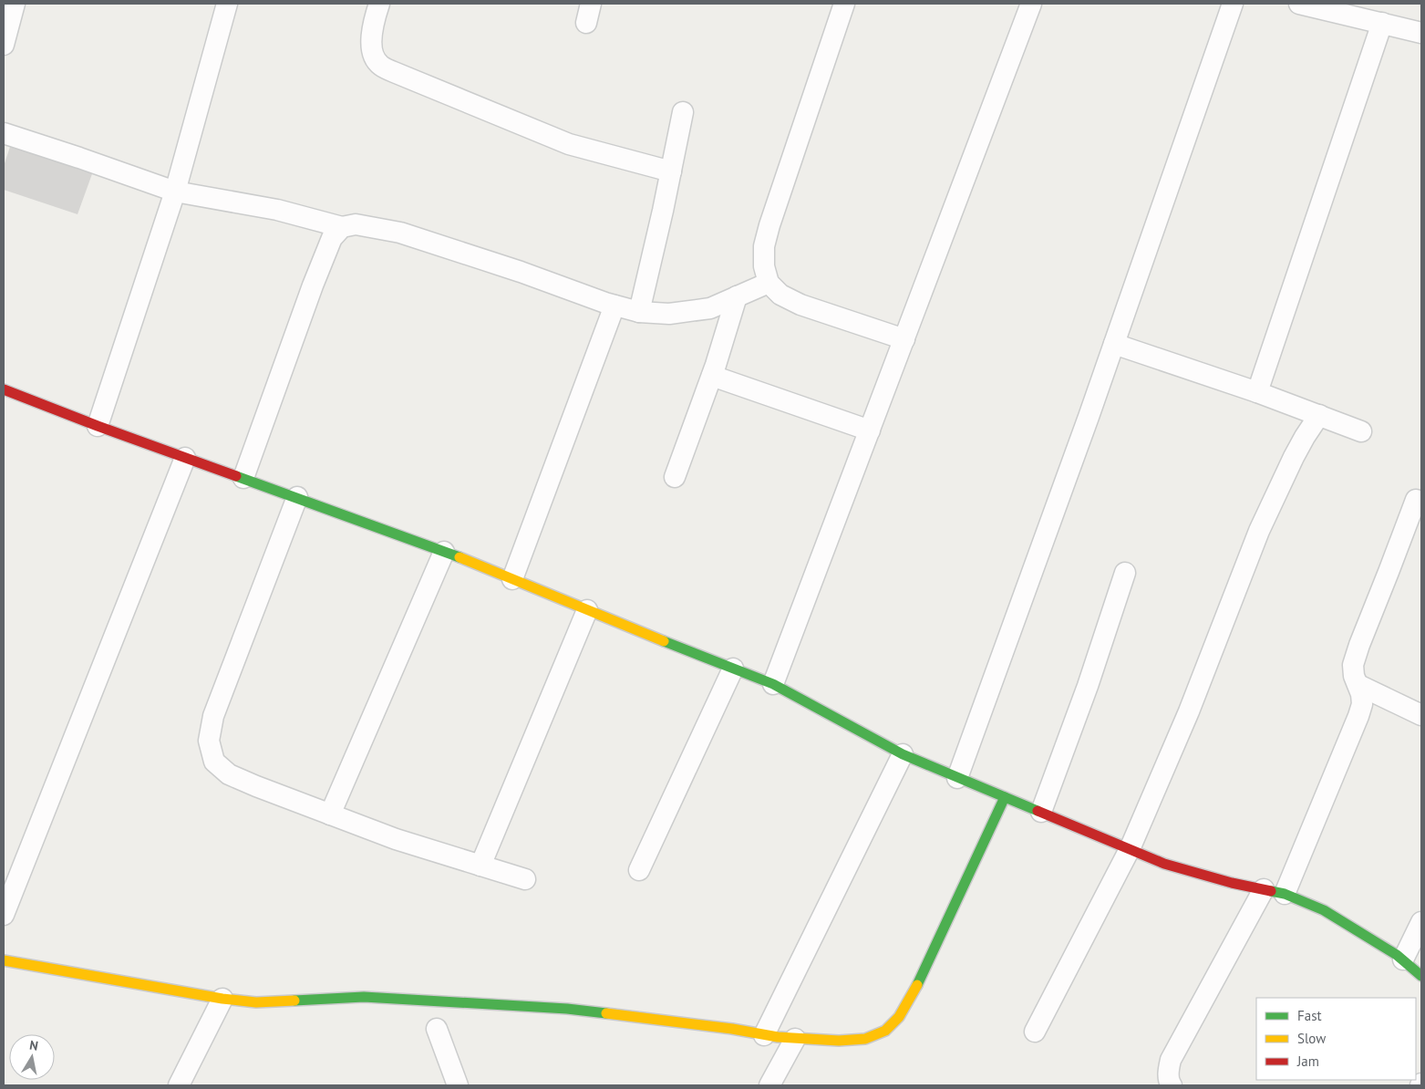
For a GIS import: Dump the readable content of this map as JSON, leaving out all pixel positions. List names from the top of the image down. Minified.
{"legend":["Fast","Slow","Jam"],"north":"top"}
